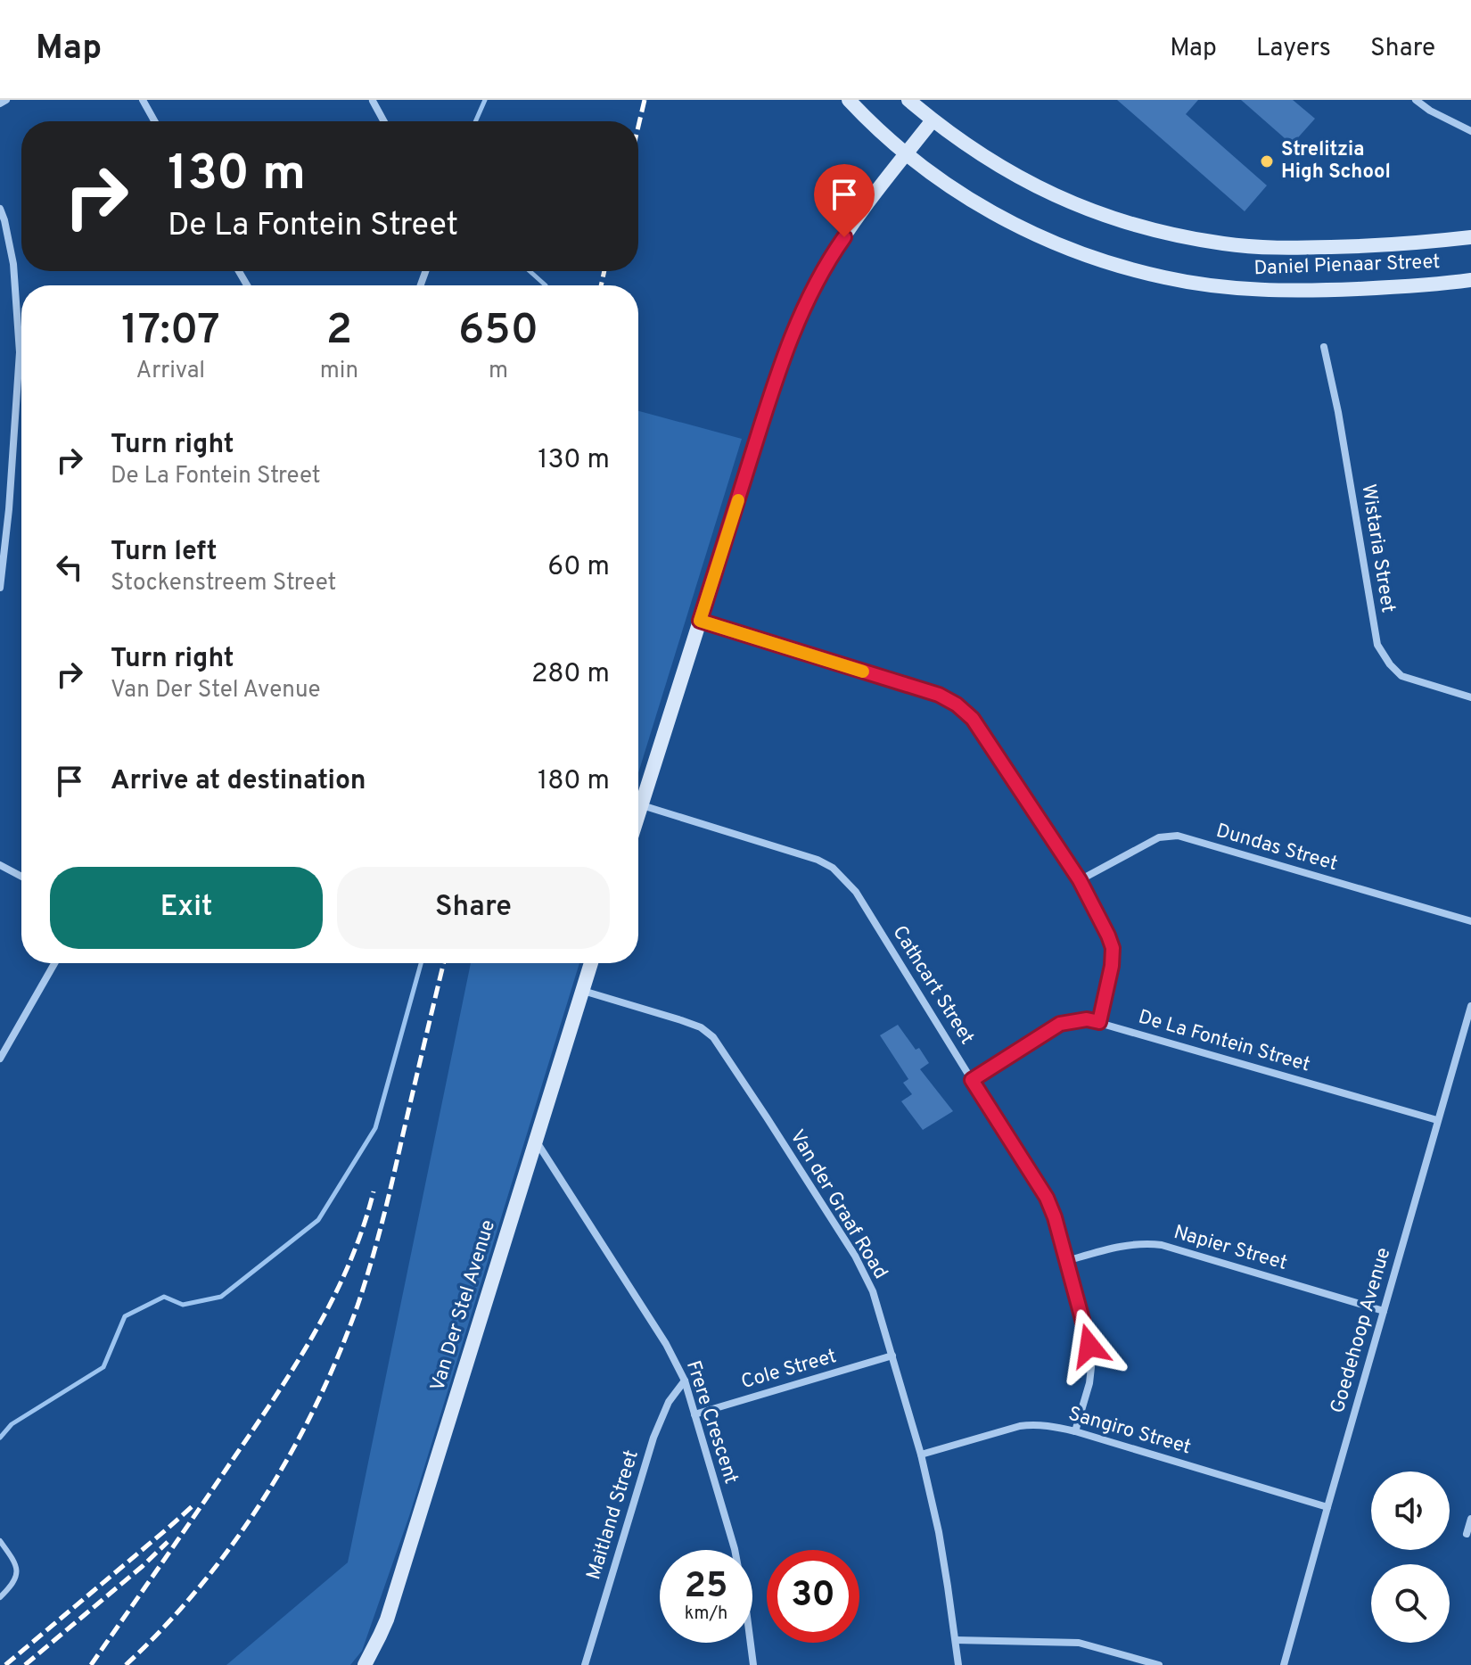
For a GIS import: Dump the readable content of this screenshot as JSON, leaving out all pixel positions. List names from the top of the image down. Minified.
{"streets":{"street":["Daniel Pienaar Street","Wistaria Street","Dundas Street","Cathcart Street","De La Fontein Street","Van der Graaf Road","Napier Street","Van Der Stel Avenue","Goedehoop Avenue","Cole Street","Frere Crescent","Sangiro Street","Maitland Street"]},"crossings":[["Cathcart Street","De La Fontein Street"],["Cathcart Street","Napier Street"],["Cathcart Street","Sangiro Street"],["De La Fontein Street","Goedehoop Avenue"],["Van der Graaf Road","Van Der Stel Avenue"],["Van der Graaf Road","Cole Street"],["Van der Graaf Road","Sangiro Street"],["Napier Street","Goedehoop Avenue"],["Van Der Stel Avenue","Frere Crescent"],["Goedehoop Avenue","Sangiro Street"],["Cole Street","Frere Crescent"],["Frere Crescent","Maitland Street"]],"places":["Strelitzia High School"],"page":{"header":"Map","nav":["Map","Layers","Share"],"turn":["130 m","De La Fontein Street"],"eta":["17:07","Arrival","2","min","650","m"],"list":[{"name":"Turn right","note":"De La Fontein Street","value":"130 m"},{"name":"Turn left","note":"Stockenstreem Street","value":"60 m"},{"name":"Turn right","note":"Van Der Stel Avenue","value":"280 m"},{"name":"Arrive at destination","value":"180 m"}],"buttons":["Exit","Share"],"speed":"25 km/h","limit":"30"}}
